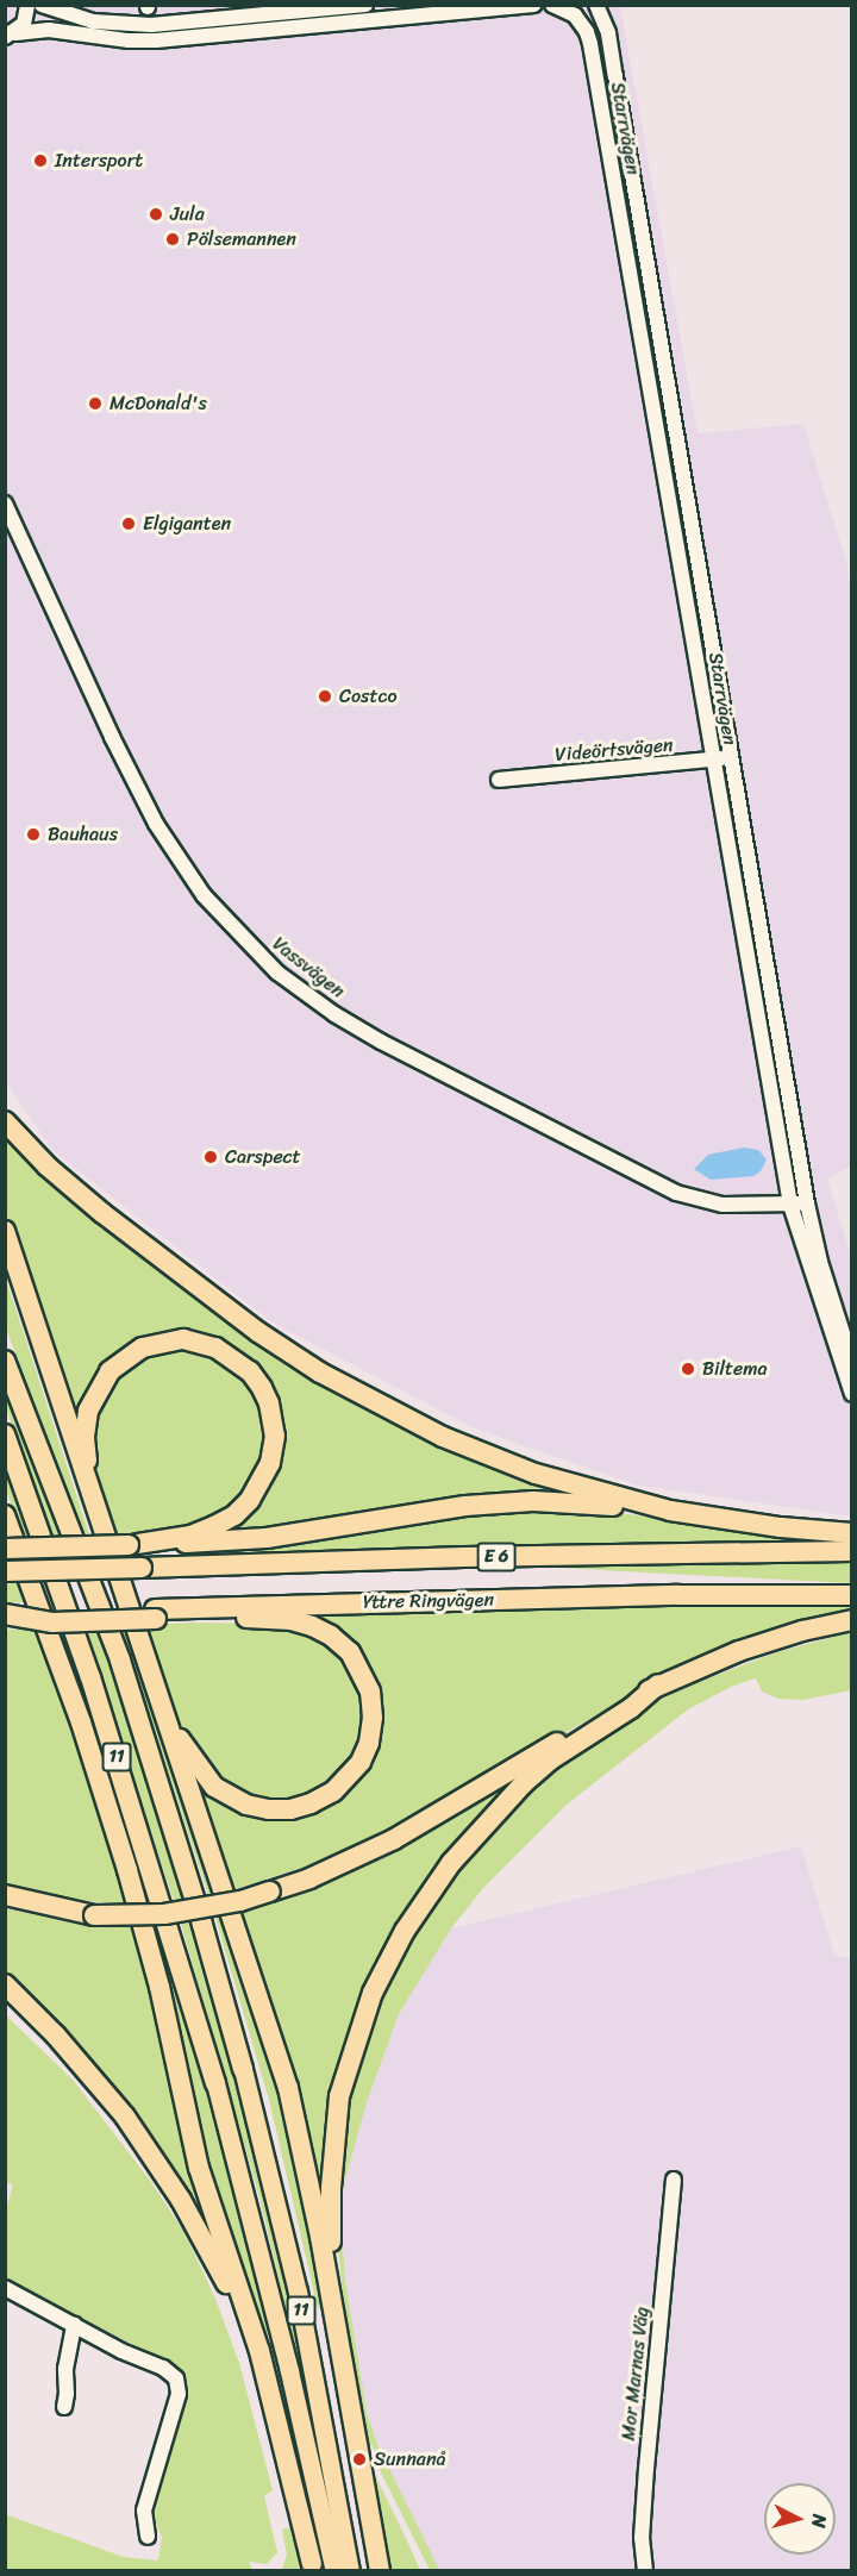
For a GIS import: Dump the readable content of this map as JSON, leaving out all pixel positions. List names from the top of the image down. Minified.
{"streets":{"highway":["E 6","Yttre Ringvägen","11"],"street":["Starrvägen","Videörtsvägen","Vassvägen","Mor Marnas Väg"]},"crossings":[["Starrvägen","Videörtsvägen"],["Starrvägen","Vassvägen"]],"places":["Intersport","Jula","Pölsemannen","McDonald's","Elgiganten","Costco","Bauhaus","Carspect","Biltema","Sunnanå"],"north":"right"}
